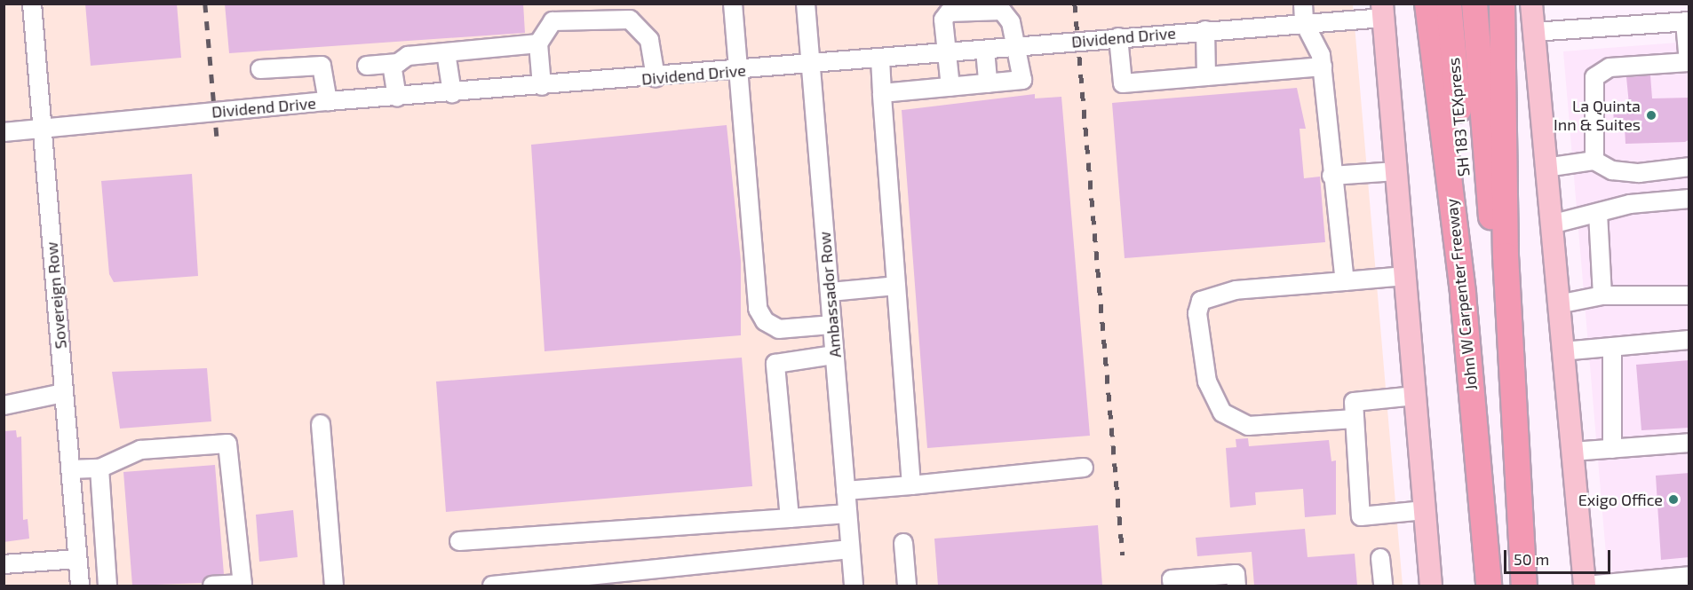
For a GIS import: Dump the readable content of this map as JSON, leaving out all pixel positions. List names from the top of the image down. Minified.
{"streets":{"highway":["SH 183 TEXpress","John W Carpenter Freeway"],"street":["Dividend Drive","Ambassador Row","Sovereign Row"]},"crossings":[["Dividend Drive","Ambassador Row"],["Dividend Drive","Sovereign Row"],["SH 183 TEXpress","John W Carpenter Freeway"]],"places":["La Quinta Inn & Suites","Exigo Office"],"scale_bar":"50 m"}
